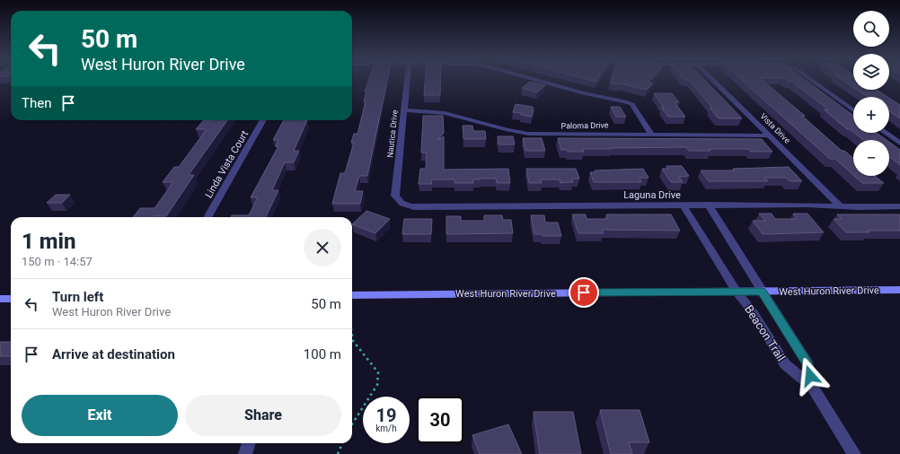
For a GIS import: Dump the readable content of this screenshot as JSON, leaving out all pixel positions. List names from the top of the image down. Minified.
{"streets":{"main road":["West Huron River Drive"],"street":["Paloma Drive","Vista Drive","Nautica Drive","Linda Vista Court","Laguna Drive","Beacon Trail"]},"crossings":[["Paloma Drive","Vista Drive"],["Paloma Drive","Nautica Drive"],["Vista Drive","Laguna Drive"],["Nautica Drive","Laguna Drive"],["Laguna Drive","Beacon Trail"],["West Huron River Drive","Beacon Trail"]],"page":{"map_buttons":["+","−"],"turn":["50 m","West Huron River Drive"],"then":"Then","heading":["1 min","150 m · 14:57"],"list":[{"name":"Turn left","note":"West Huron River Drive","value":"50 m"},{"name":"Arrive at destination","value":"100 m"}],"buttons":["Exit","Share"],"speed":"19 km/h","limit":"30"}}
